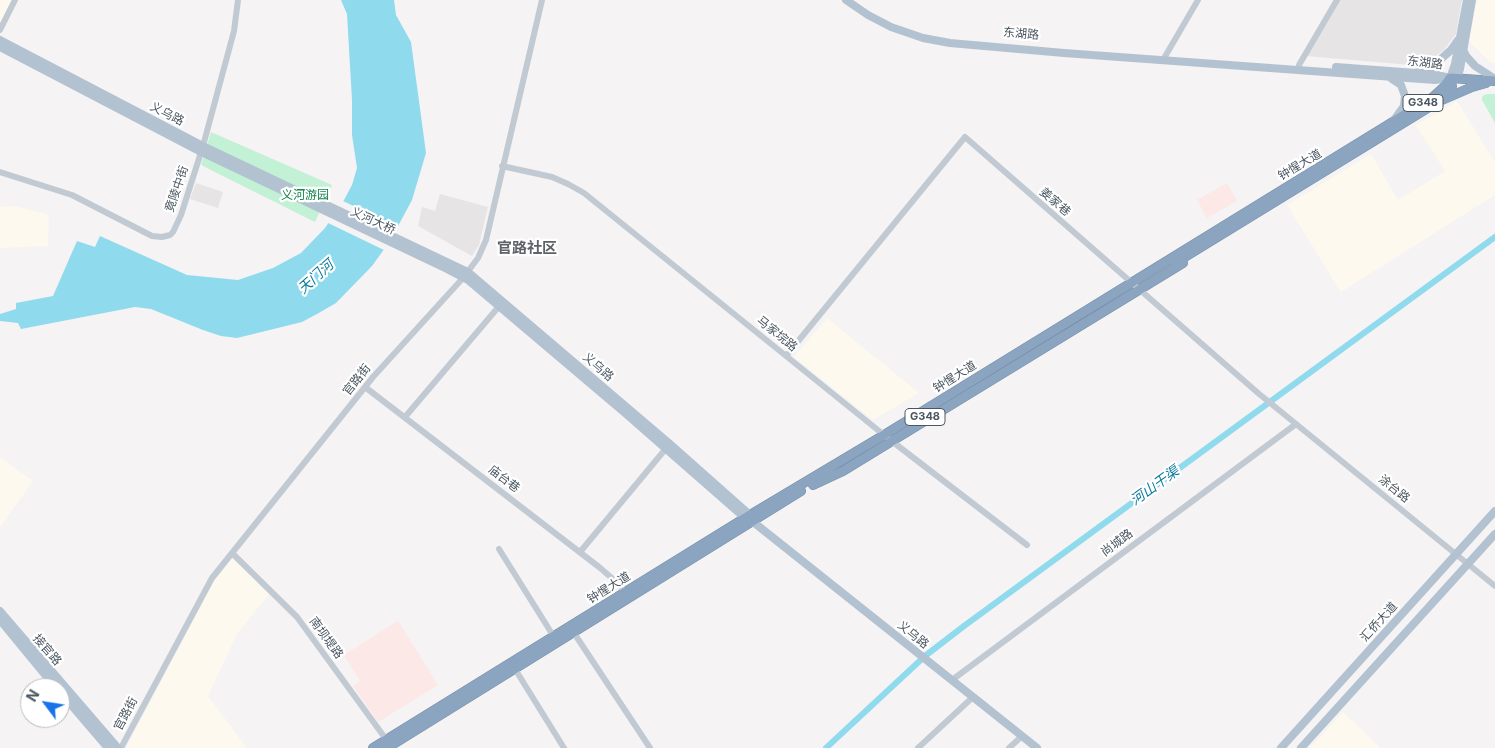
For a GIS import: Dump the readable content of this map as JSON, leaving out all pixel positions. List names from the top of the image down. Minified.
{"streets":{"highway":["G348","钟惺大道"],"main road":["东湖路","义乌路","义河大桥","汇侨大道","接官路"],"street":["竟陵中街","姜家巷","马家垸路","官路街","庙台巷","涂台路","尚城路","南坝堤路"]},"crossings":[["东湖路","钟惺大道"],["义乌路","钟惺大道"],["义乌路","竟陵中街"],["义乌路","义河大桥"],["义乌路","官路街"],["义乌路","尚城路"],["钟惺大道","姜家巷"],["钟惺大道","马家垸路"],["钟惺大道","庙台巷"],["钟惺大道","涂台路"],["钟惺大道","南坝堤路"],["姜家巷","马家垸路"],["姜家巷","涂台路"],["马家垸路","官路街"],["官路街","庙台巷"],["官路街","南坝堤路"],["官路街","接官路"],["涂台路","尚城路"],["涂台路","汇侨大道"]],"districts":["官路社区"],"water":["天门河","河山干渠"],"parks":["义河游园"],"north":"top left"}
